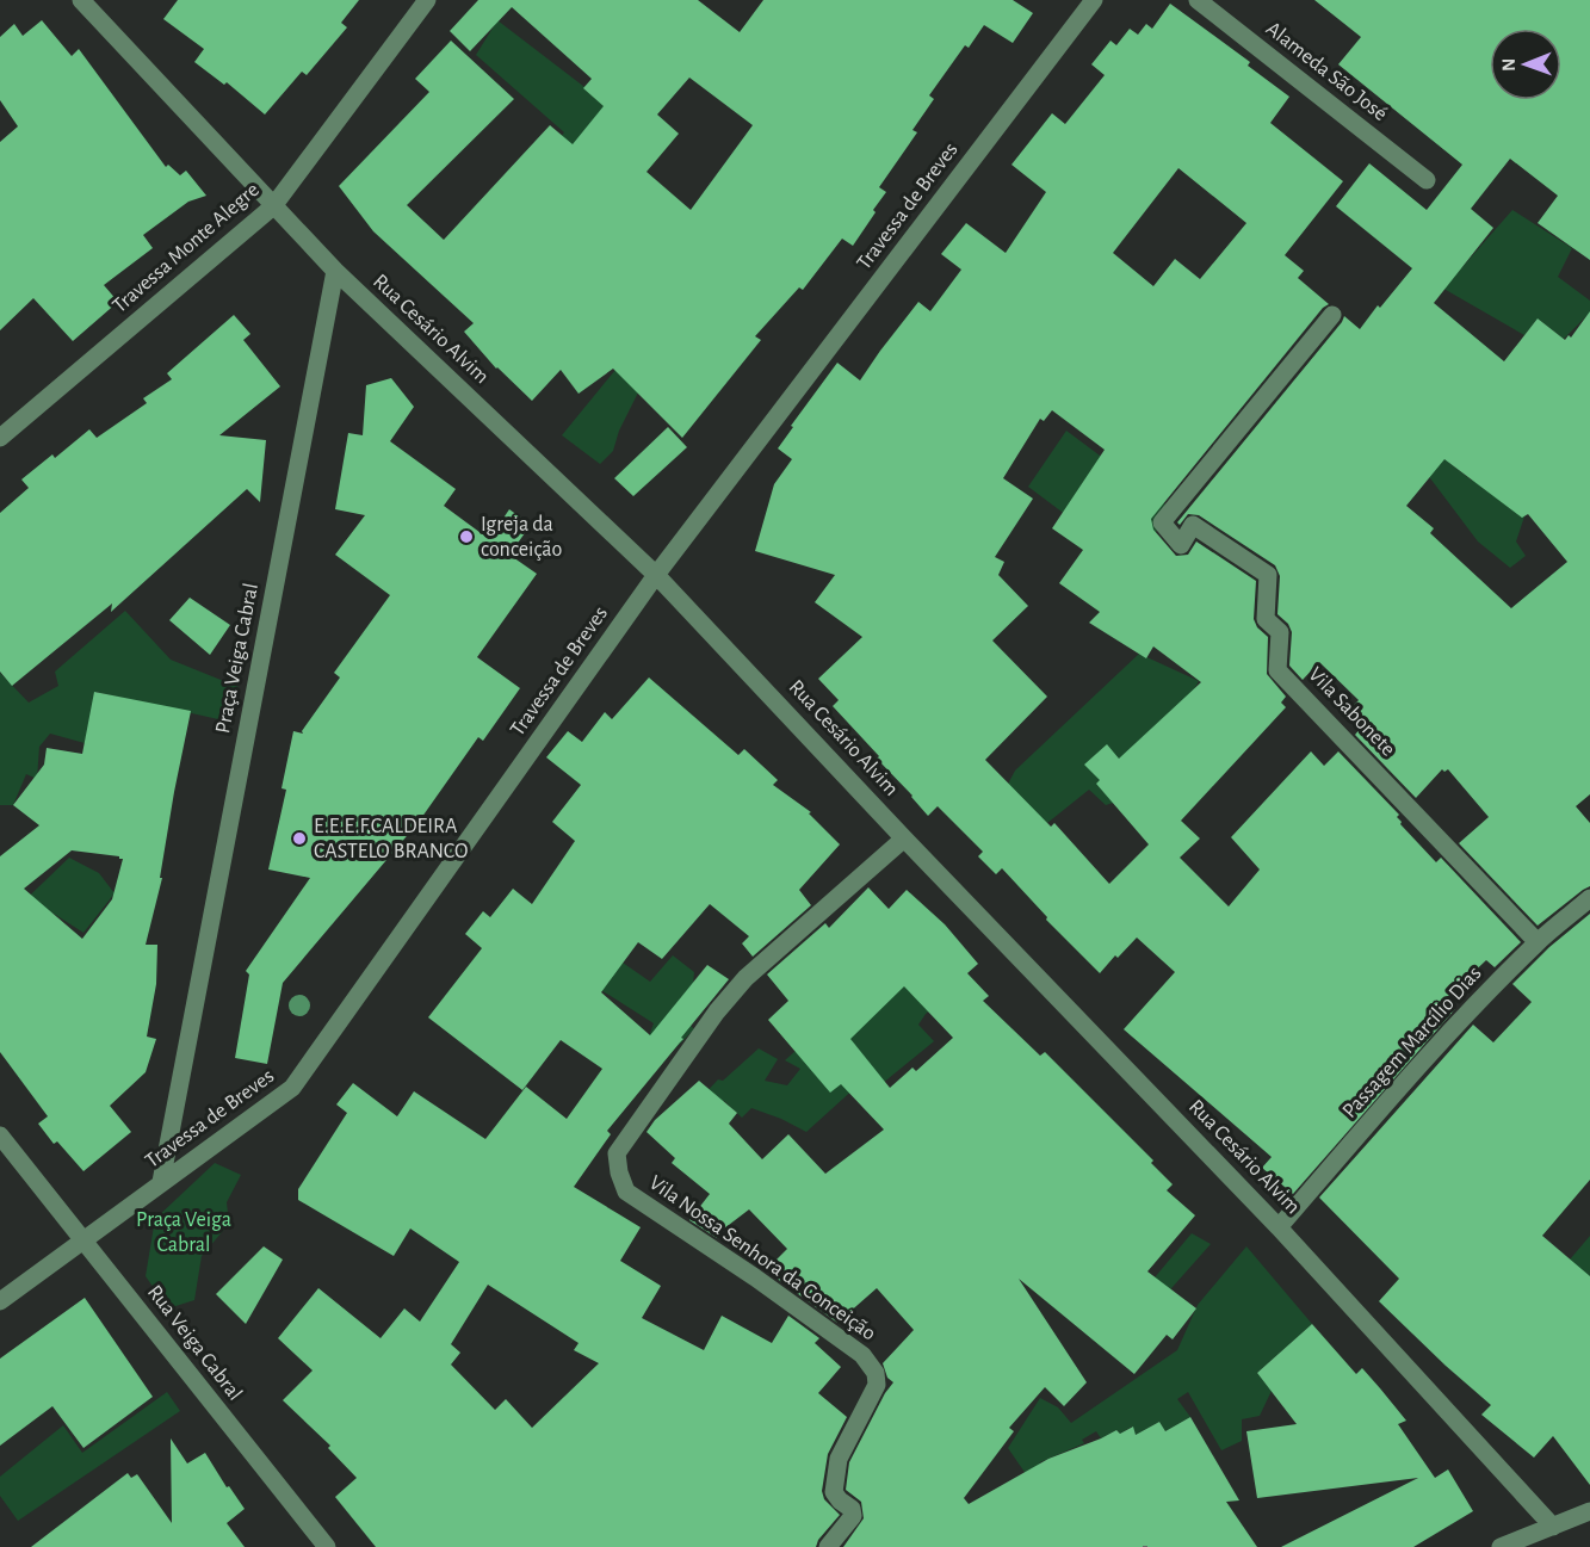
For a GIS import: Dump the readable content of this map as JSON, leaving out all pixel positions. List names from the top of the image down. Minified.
{"streets":{"street":["Alameda São José","Travessa de Breves","Travessa Monte Alegre","Rua Cesário Alvim","Praça Veiga Cabral","Vila Sabonete","Passagem Marcílio Dias","Vila Nossa Senhora da Conceição","Rua Veiga Cabral"]},"crossings":[["Travessa de Breves","Rua Cesário Alvim"],["Travessa de Breves","Praça Veiga Cabral"],["Travessa de Breves","Rua Veiga Cabral"],["Travessa Monte Alegre","Rua Cesário Alvim"],["Rua Cesário Alvim","Praça Veiga Cabral"],["Rua Cesário Alvim","Passagem Marcílio Dias"],["Rua Cesário Alvim","Vila Nossa Senhora da Conceição"],["Vila Sabonete","Passagem Marcílio Dias"]],"parks":["Praça Veiga Cabral"],"places":["Igreja da conceição","E.E.E.F.CALDEIRA CASTELO BRANCO"],"north":"left"}
